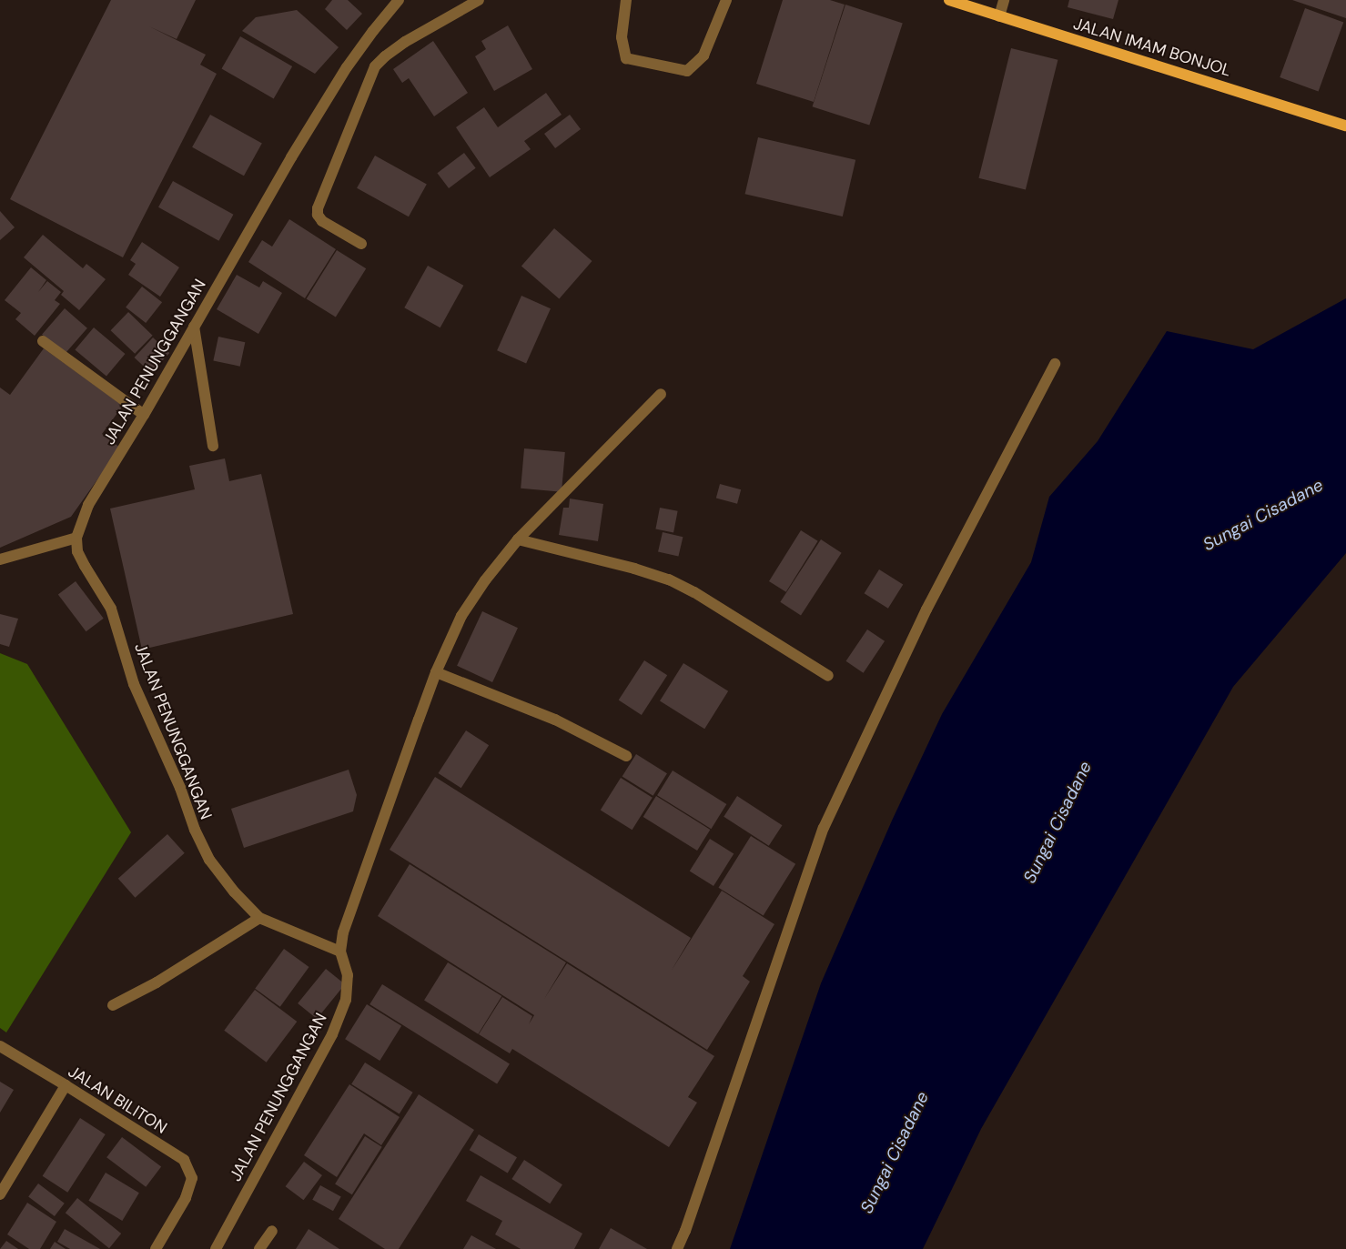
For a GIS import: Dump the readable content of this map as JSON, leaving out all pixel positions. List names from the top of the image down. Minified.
{"streets":{"main road":["JALAN IMAM BONJOL"],"street":["JALAN PENUNGGANGAN","JALAN BILITON"]},"water":["Sungai Cisadane"]}
